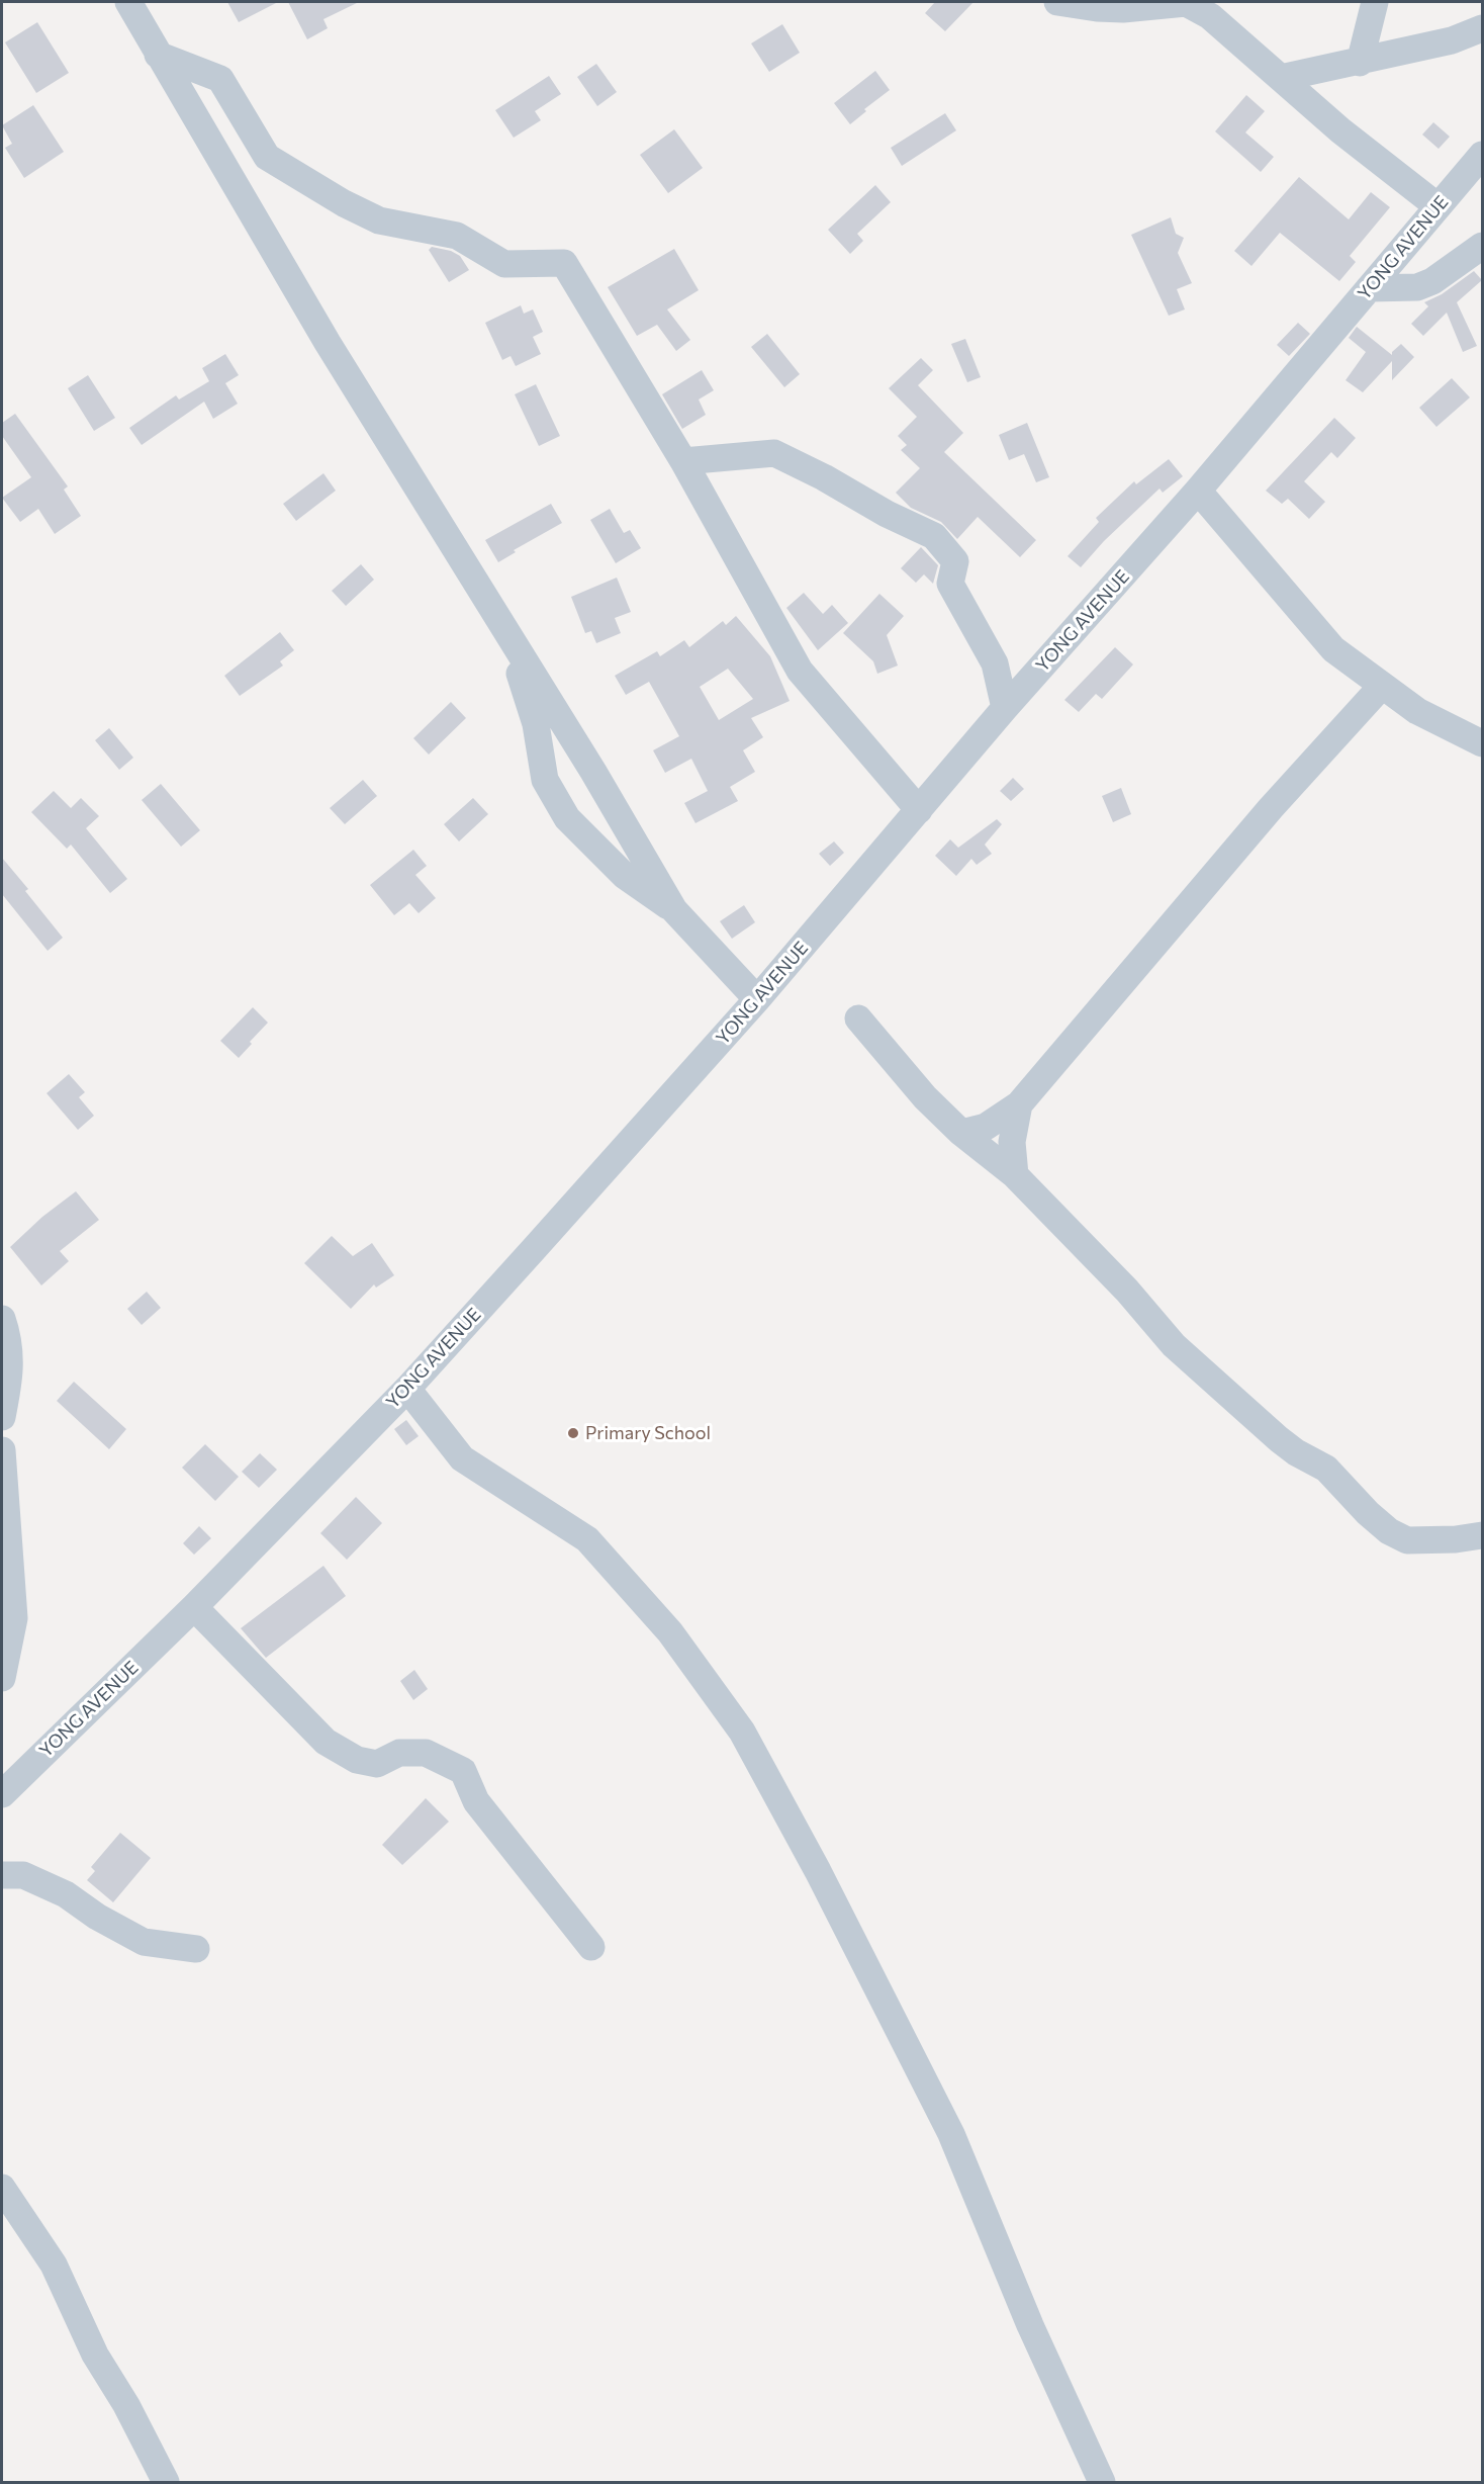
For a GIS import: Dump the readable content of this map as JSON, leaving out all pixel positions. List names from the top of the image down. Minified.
{"streets":{"street":["YONG AVENUE"]},"places":["Primary School"]}
